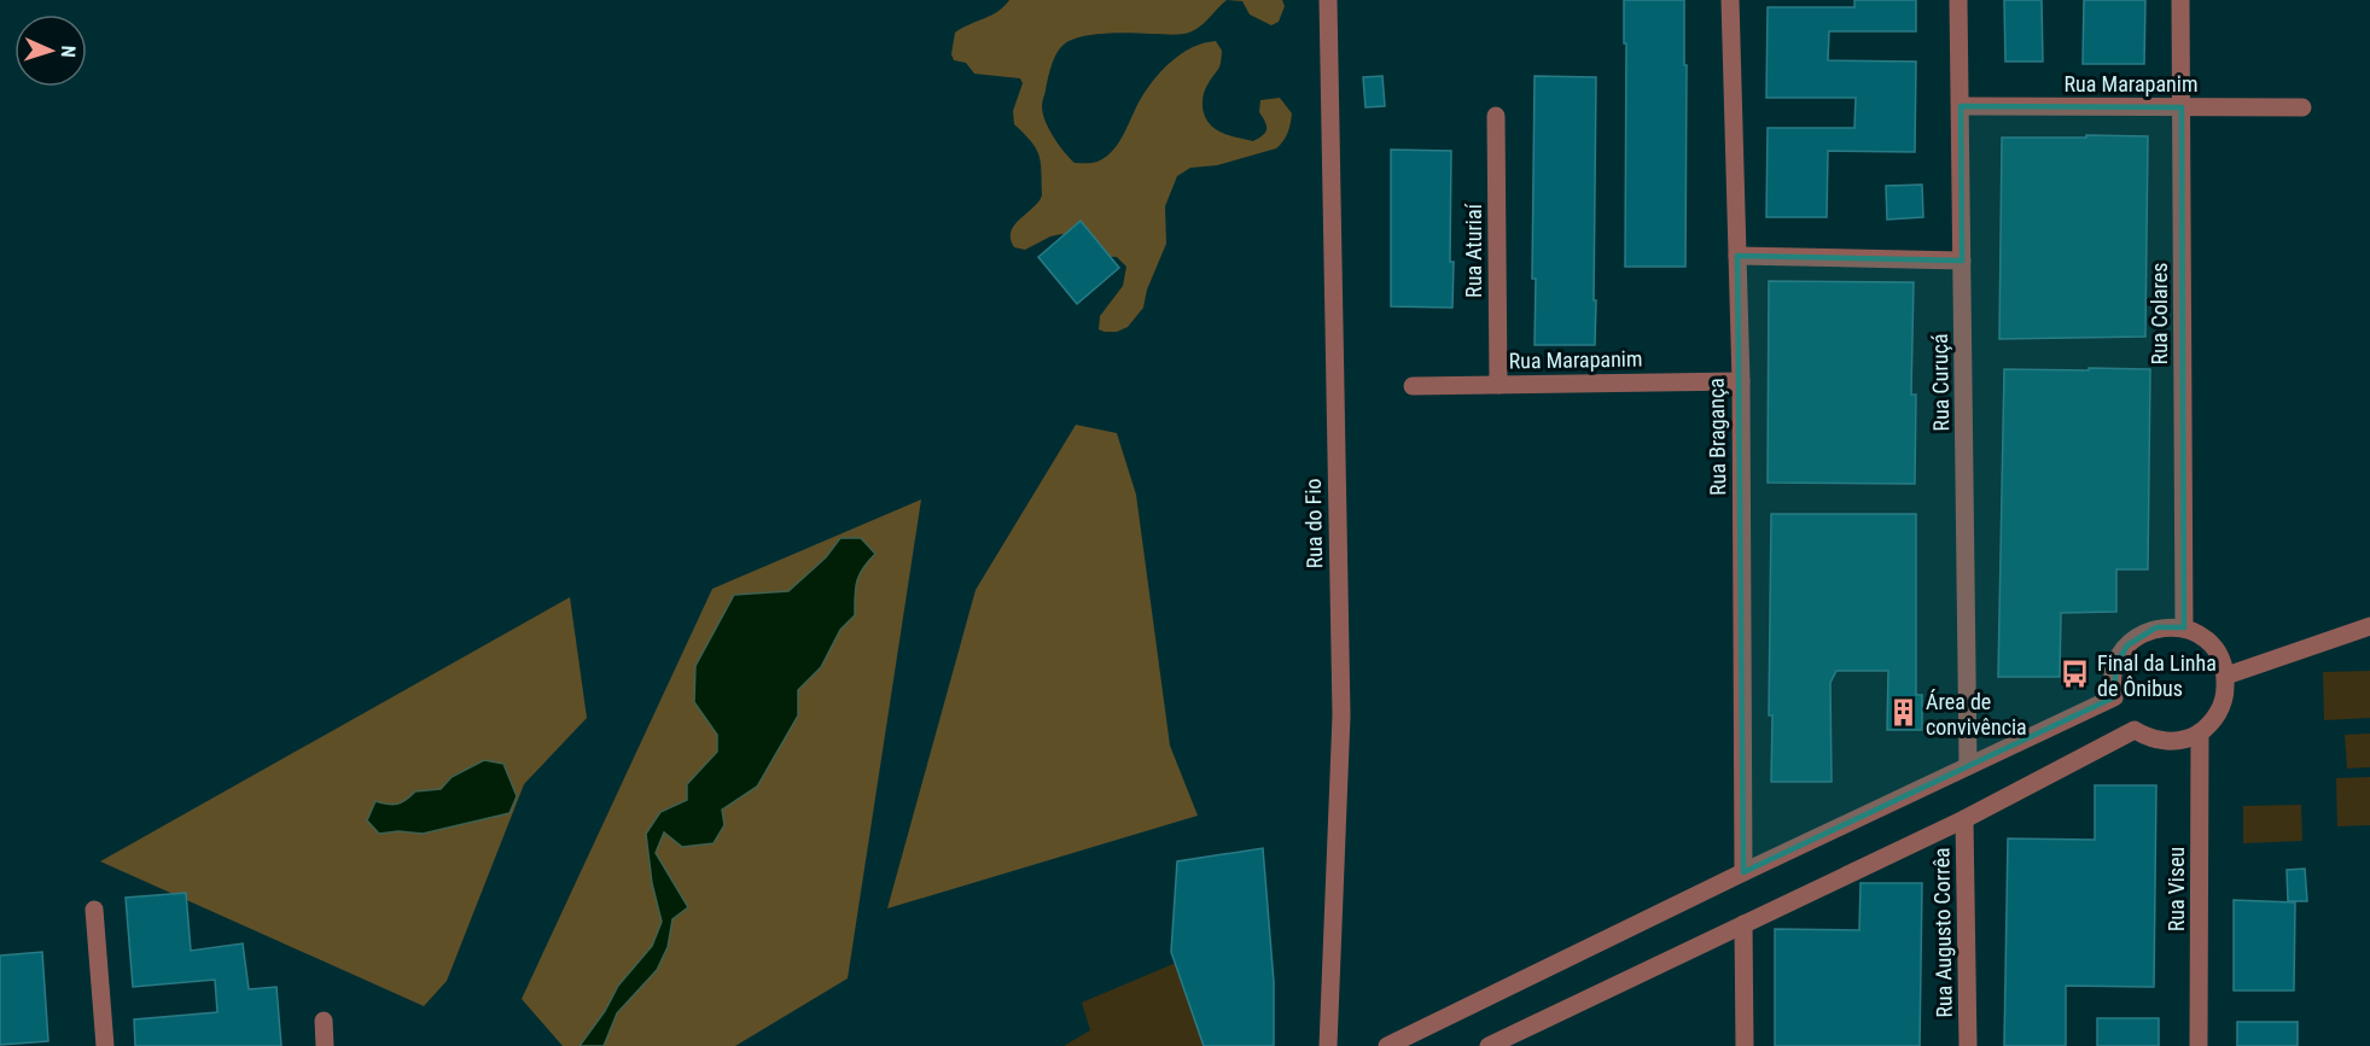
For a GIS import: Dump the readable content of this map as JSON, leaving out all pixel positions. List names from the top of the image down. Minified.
{"streets":{"street":["Rua Marapanim","Rua Aturiaí","Rua Colares","Rua Curuçá","Rua Bragança","Rua do Fio","Rua Viseu","Rua Augusto Corrêa"]},"crossings":[["Rua Marapanim","Rua Aturiaí"],["Rua Marapanim","Rua Colares"],["Rua Marapanim","Rua Curuçá"],["Rua Marapanim","Rua Bragança"]],"places":{"bus stop":["Final da Linha de Ônibus"],"building":["Área de convivência"]},"north":"right"}
